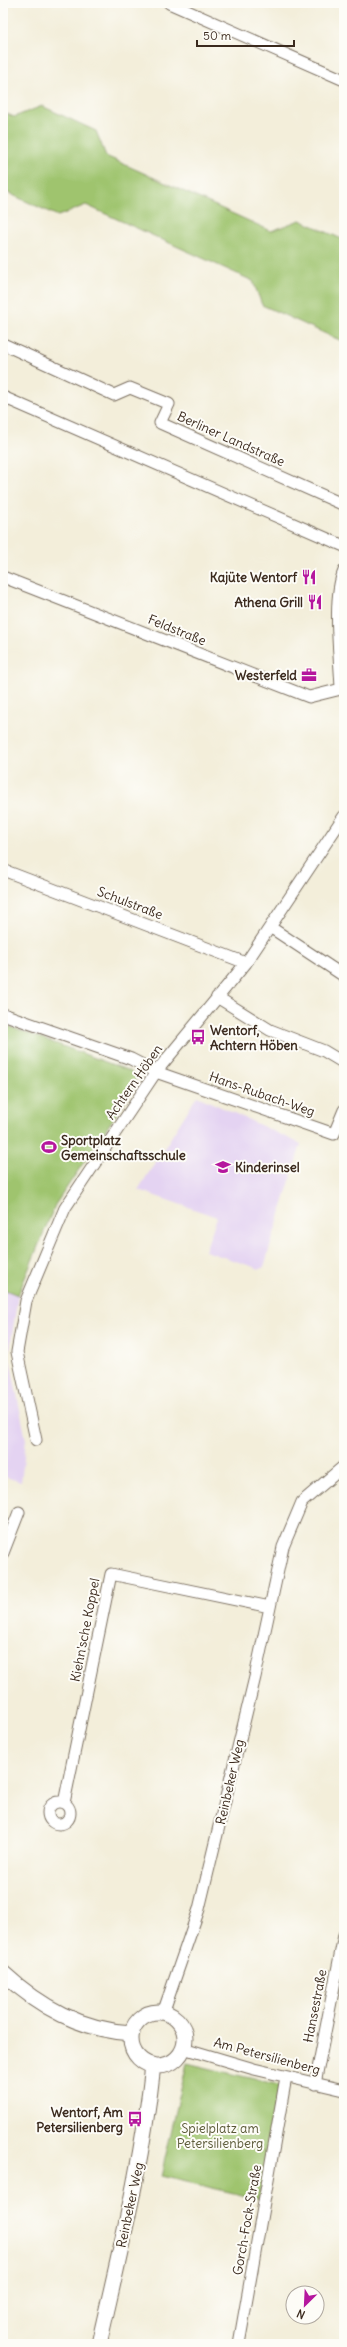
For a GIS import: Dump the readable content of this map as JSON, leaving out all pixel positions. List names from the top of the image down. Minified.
{"streets":{"main road":["Reinbeker Weg"],"street":["Berliner Landstraße","Feldstraße","Schulstraße","Achtern Höben","Hans-Rubach-Weg","Kiehn'sche Koppel","Hansestraße","Am Petersilienberg","Gorch-Fock-Straße"]},"crossings":[["Schulstraße","Achtern Höben"],["Achtern Höben","Hans-Rubach-Weg"],["Kiehn'sche Koppel","Reinbeker Weg"],["Reinbeker Weg","Am Petersilienberg"],["Hansestraße","Am Petersilienberg"],["Am Petersilienberg","Gorch-Fock-Straße"]],"parks":["Spielplatz am Petersilienberg"],"places":{"restaurant":["Kajüte Wentorf","Athena Grill"],"office":["Westerfeld"],"bus stop":["Wentorf, Achtern Höben","Wentorf, Am Petersilienberg"],"sports":["Sportplatz Gemeinschaftsschule"],"school or university":["Kinderinsel"]},"scale_bar":"50 m","north":"bottom left"}
